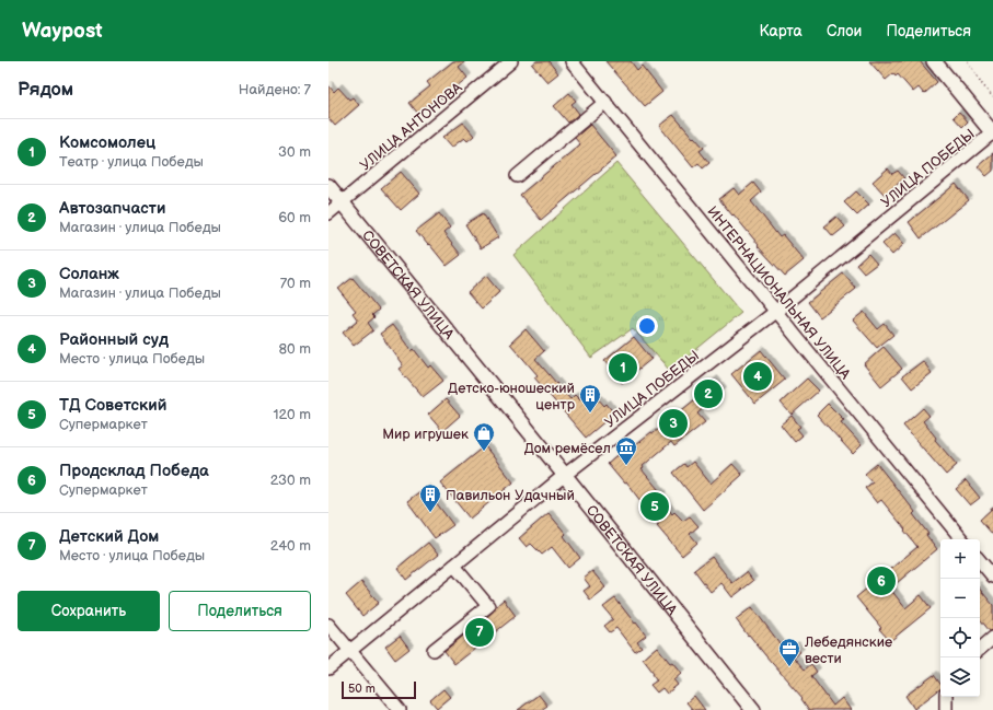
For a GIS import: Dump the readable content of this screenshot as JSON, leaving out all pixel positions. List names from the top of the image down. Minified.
{"streets":{"main road":["СОВЕТСКАЯ УЛИЦА"],"street":["УЛИЦА АНТОНОВА","УЛИЦА ПОБЕДЫ","ИНТЕРНАЦИОНАЛЬНАЯ УЛИЦА"]},"crossings":[["УЛИЦА АНТОНОВА","СОВЕТСКАЯ УЛИЦА"],["УЛИЦА ПОБЕДЫ","СОВЕТСКАЯ УЛИЦА"],["УЛИЦА ПОБЕДЫ","ИНТЕРНАЦИОНАЛЬНАЯ УЛИЦА"]],"places":{"building":["Детско-юношеский центр","Павильон Удачный"],"shop":["Мир игрушек"],"museum":["Дом ремёсел"],"office":["Лебедянские вести"]},"scale_bar":"50 m","page":{"header":"Waypost","nav":["Карта","Слои","Поделиться"],"heading":["Рядом","Найдено: 7"],"list":[{"mark":"1","name":"Комсомолец","note":"Театр · улица Победы","value":"30 m"},{"mark":"2","name":"Автозапчасти","note":"Магазин · улица Победы","value":"60 m"},{"mark":"3","name":"Соланж","note":"Магазин · улица Победы","value":"70 m"},{"mark":"4","name":"Районный суд","note":"Место · улица Победы","value":"80 m"},{"mark":"5","name":"ТД Советский","note":"Супермаркет","value":"120 m"},{"mark":"6","name":"Продсклад Победа","note":"Супермаркет","value":"230 m"},{"mark":"7","name":"Детский Дом","note":"Место · улица Победы","value":"240 m"}],"pins":["1","4","2","3","5","6","7"],"map_buttons":["+","−"],"buttons":["Сохранить","Поделиться"],"scale":"50 m"}}
